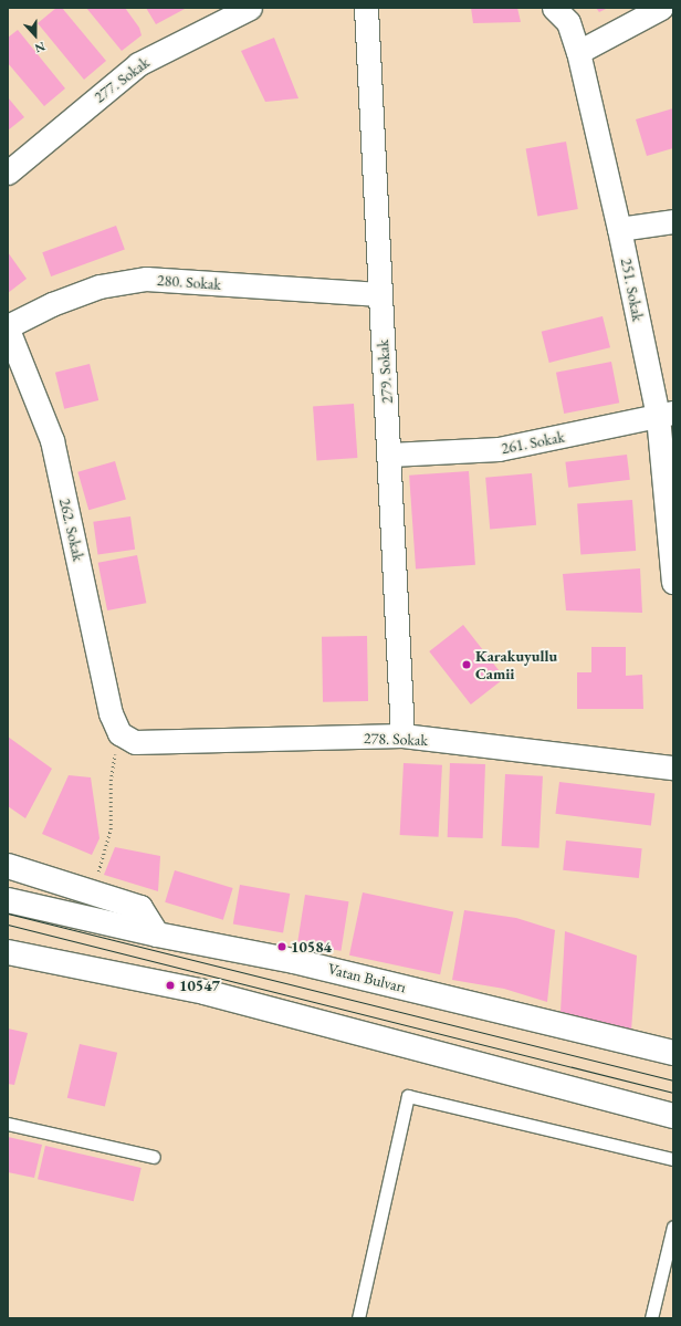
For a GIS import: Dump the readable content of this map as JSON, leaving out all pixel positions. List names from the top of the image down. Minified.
{"streets":{"main road":["Vatan Bulvarı"],"street":["277. Sokak","280. Sokak","251. Sokak","279. Sokak","261. Sokak","262. Sokak","278. Sokak"]},"crossings":[["280. Sokak","279. Sokak"],["251. Sokak","261. Sokak"],["279. Sokak","261. Sokak"],["279. Sokak","278. Sokak"],["262. Sokak","278. Sokak"]],"places":["Karakuyullu Camii","10584","10547"],"north":"bottom"}
